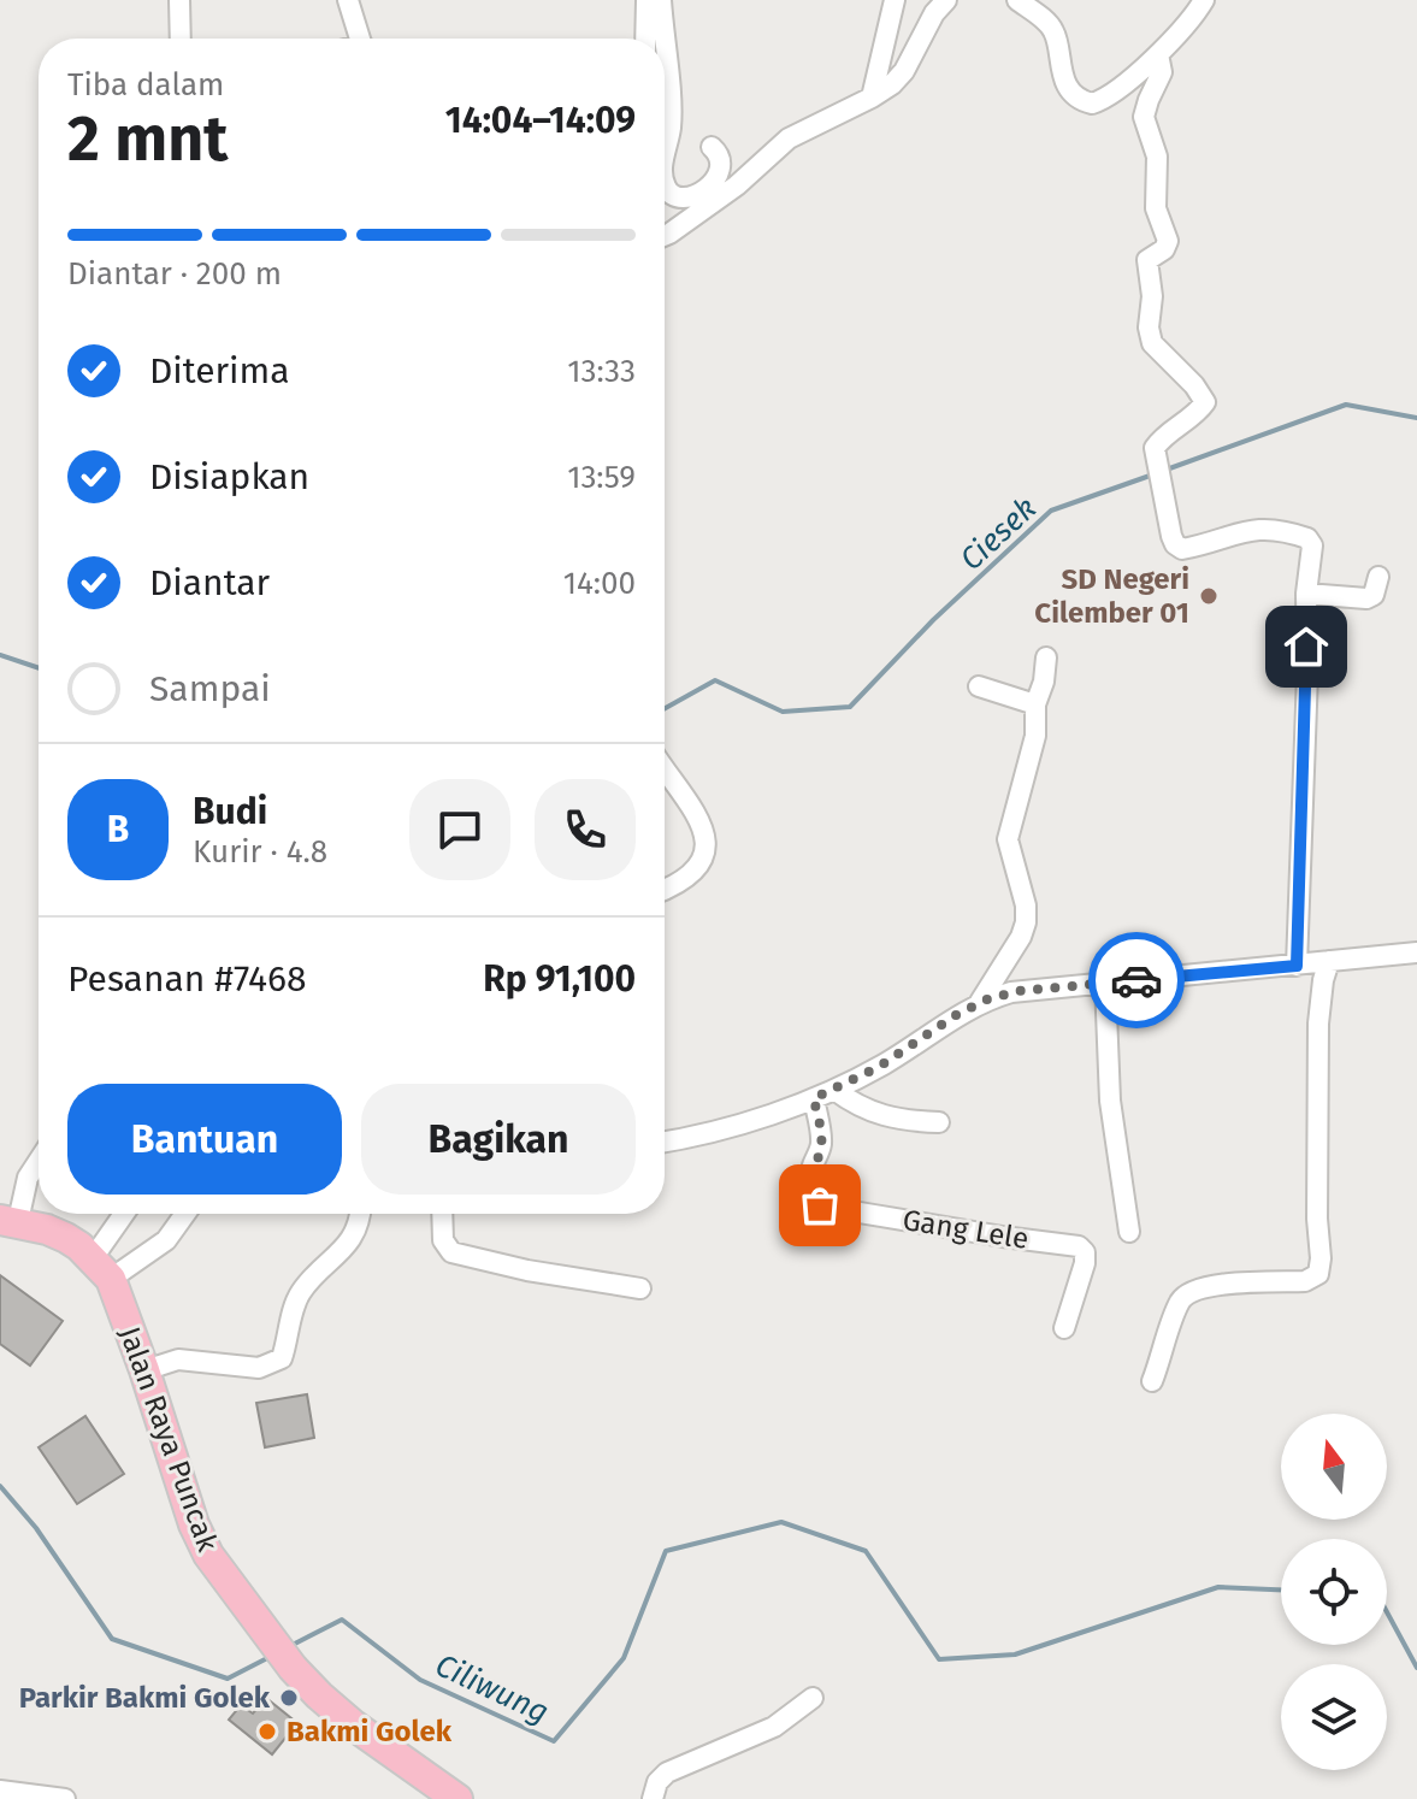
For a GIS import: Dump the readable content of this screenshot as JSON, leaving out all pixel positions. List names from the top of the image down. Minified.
{"streets":{"highway":["Jalan Raya Puncak"],"street":["Gang Lele"]},"water":["Ciesek","Ciliwung"],"places":["SD Negeri Cilember 01","Parkir Bakmi Golek","Bakmi Golek"],"north":"top","page":{"heading":["2 mnt","Tiba dalam","14:04–14:09"],"panel":["Budi","Kurir · 4.8","Pesanan #7468","Rp 91,100"],"bar":"Diantar · 200 m","list":[["Diterima","13:33"],["Disiapkan","13:59"],["Diantar","14:00"],"Sampai"],"round":"B","buttons":["Bantuan","Bagikan"]}}
